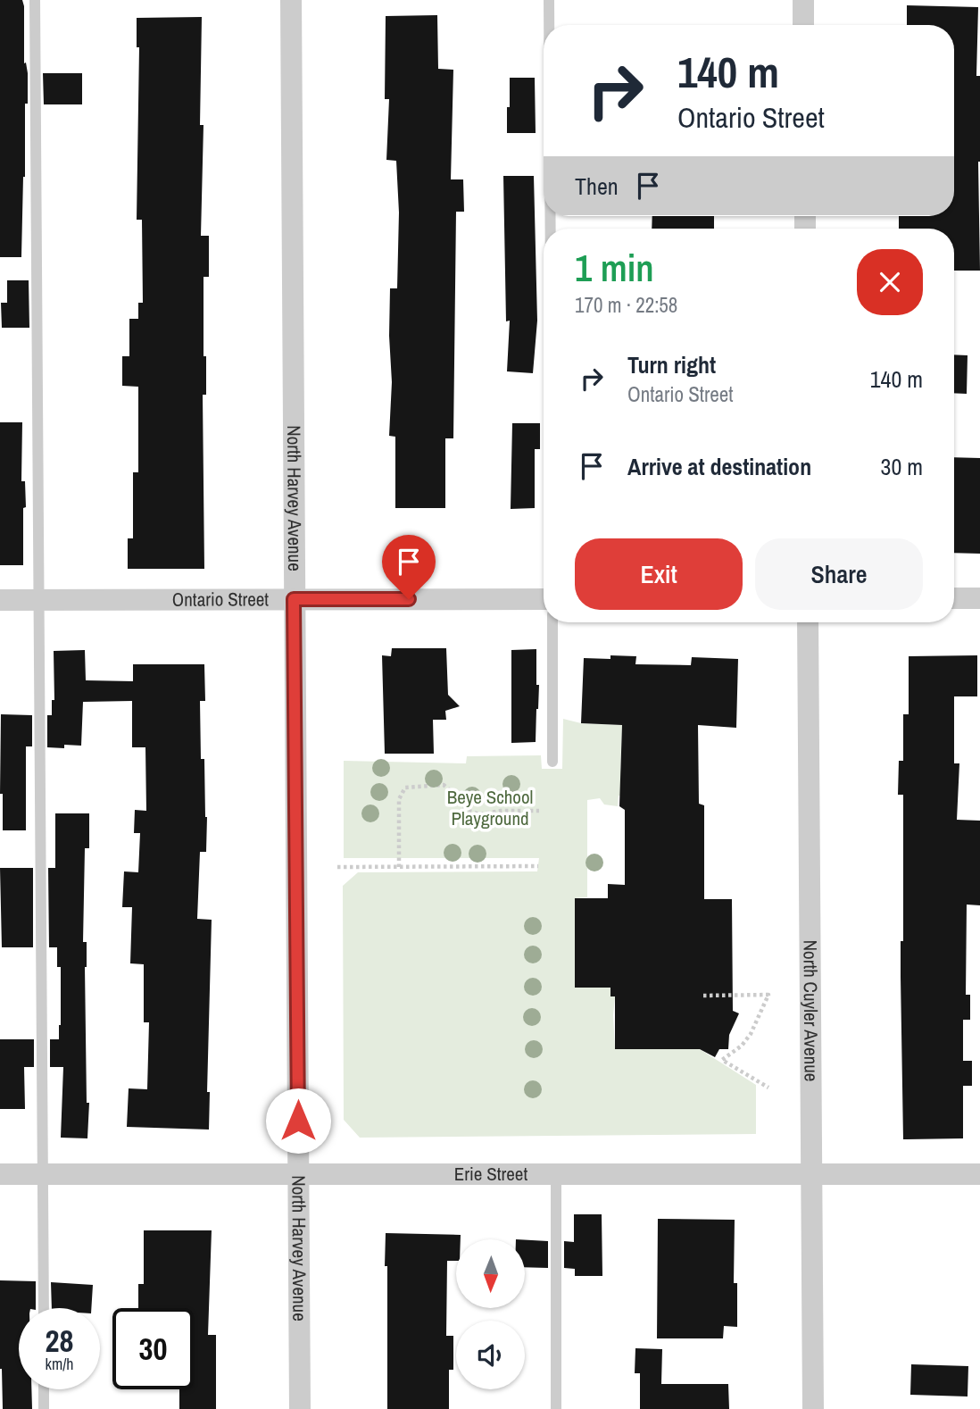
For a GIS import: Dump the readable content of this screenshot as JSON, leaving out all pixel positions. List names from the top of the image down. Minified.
{"streets":{"street":["North Harvey Avenue","Ontario Street","North Cuyler Avenue","Erie Street"]},"crossings":[["North Harvey Avenue","Ontario Street"],["North Harvey Avenue","Erie Street"],["North Cuyler Avenue","Erie Street"]],"parks":["Beye School Playground"],"north":"bottom","page":{"turn":["140 m","Ontario Street"],"then":"Then","heading":["1 min","170 m · 22:58"],"list":[{"name":"Turn right","note":"Ontario Street","value":"140 m"},{"name":"Arrive at destination","value":"30 m"}],"buttons":["Exit","Share"],"speed":"28 km/h","limit":"30"}}
